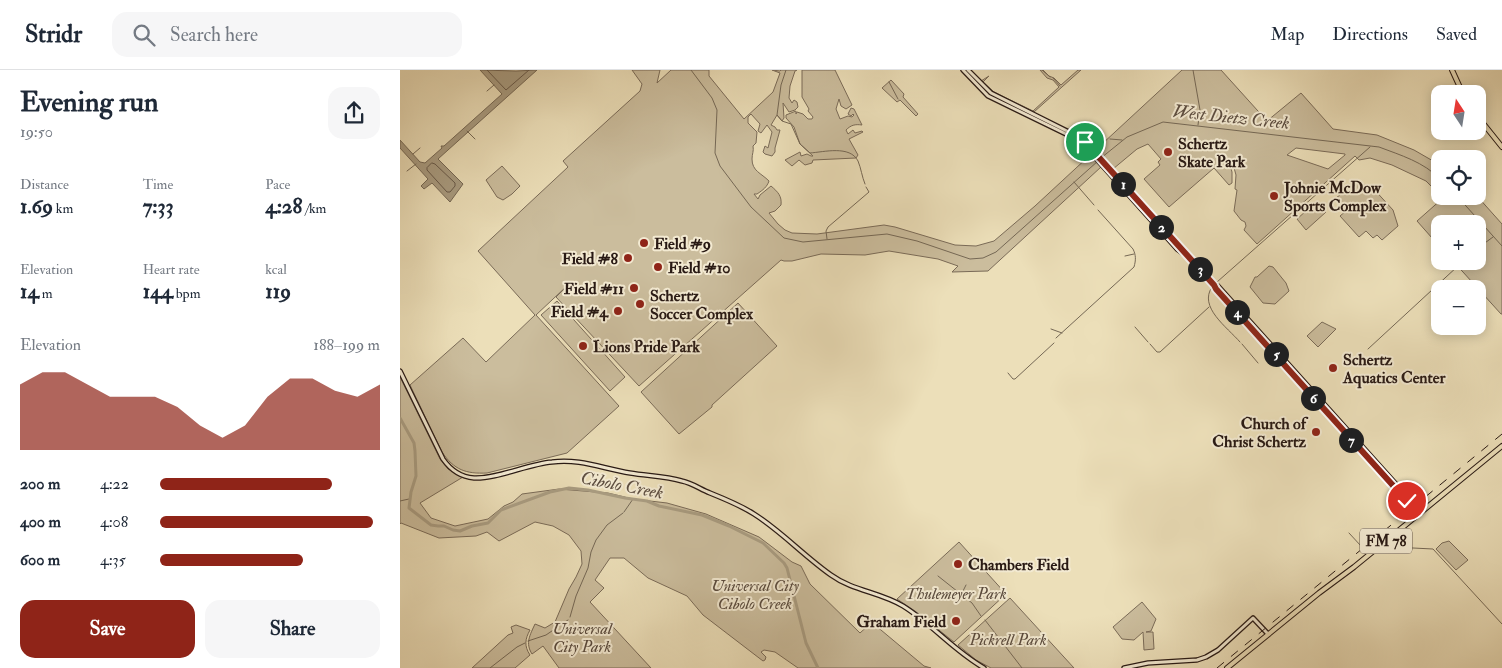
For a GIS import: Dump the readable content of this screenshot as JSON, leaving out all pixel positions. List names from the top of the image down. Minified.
{"streets":{"main road":["FM 78"]},"water":["West Dietz Creek","Cibolo Creek"],"parks":["Universal City Cibolo Creek","Thulemeyer Park","Universal City Park","Pickrell Park"],"places":["Schertz Skate Park","Johnie McDow Sports Complex","Field #9","Field #8","Field #10","Field #11","Schertz Soccer Complex","Field #4","Lions Pride Park","Schertz Aquatics Center","Church of Christ Schertz","Chambers Field","Graham Field"],"north":"top","page":{"header":"Stridr","search":"Search here","nav":["Map","Directions","Saved"],"heading":["Evening run","19:50"],"map_buttons":["+","−"],"stats":[["Distance","1.69 km"],["Time","7:33"],["Pace","4:28 /km"],["Elevation","14 m"],["Heart rate","144 bpm"],["kcal","119"]],"pins":["1","2","3","4","5","6","7"],"chart":["Elevation","188–199 m"],"list":[{"name":"200 m","note":"4:22"},{"name":"400 m","note":"4:08"},{"name":"600 m","note":"4:35"}],"buttons":["Save","Share"]}}
